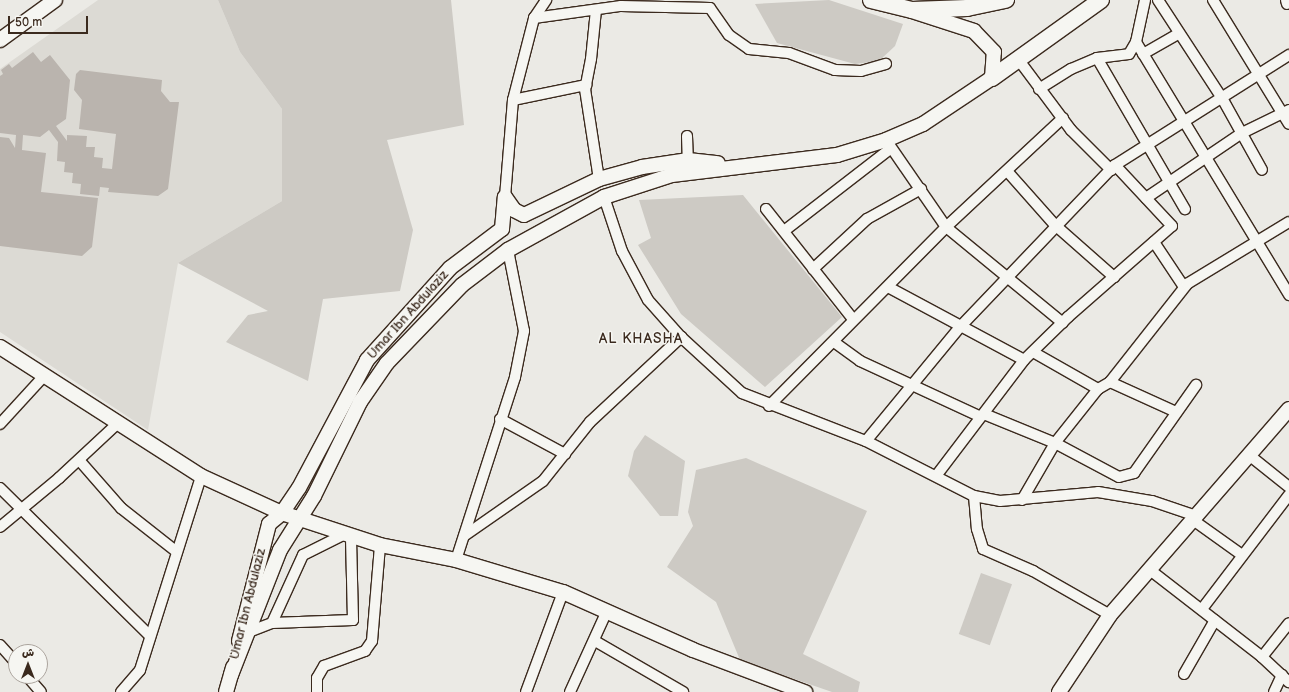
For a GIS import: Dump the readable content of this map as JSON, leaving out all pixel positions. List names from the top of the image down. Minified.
{"streets":{"street":["Umar Ibn Abdulaziz"]},"districts":["AL KHASHA"],"scale_bar":"50 m","north":"top"}
